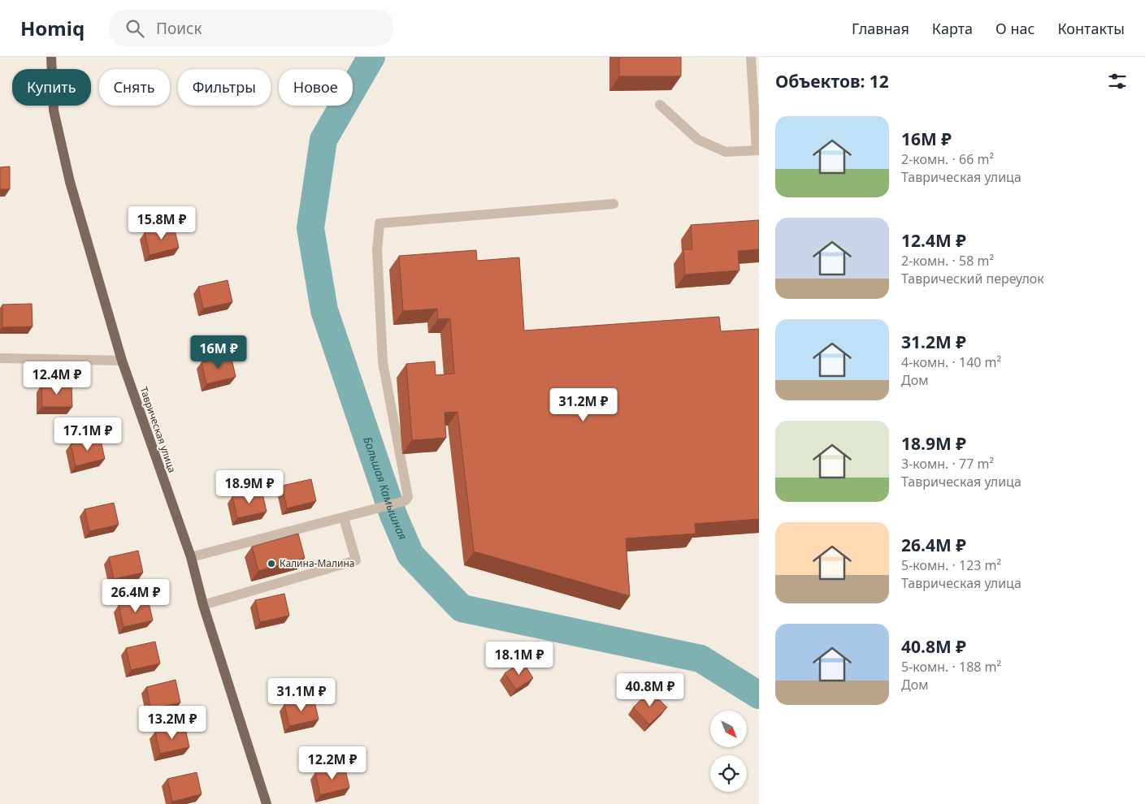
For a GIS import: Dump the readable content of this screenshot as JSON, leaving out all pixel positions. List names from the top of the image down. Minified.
{"streets":{"main road":["Таврическая улица"]},"water":["Большая Камышная"],"places":["Калина-Малина"],"north":"bottom right","page":{"header":"Homiq","search":"Поиск","nav":["Главная","Карта","О нас","Контакты"],"heading":"Объектов: 12","chip":["Купить","Снять","Фильтры","Новое"],"list":[{"name":"16M ₽","note":"2-комн. · 66 m² · Таврическая улица"},{"name":"12.4M ₽","note":"2-комн. · 58 m² · Таврический переулок"},{"name":"31.2M ₽","note":"4-комн. · 140 m² · Дом"},{"name":"18.9M ₽","note":"3-комн. · 77 m² · Таврическая улица"},{"name":"26.4M ₽","note":"5-комн. · 123 m² · Таврическая улица"},{"name":"40.8M ₽","note":"5-комн. · 188 m² · Дом"}],"price":["15.8M ₽","16M ₽","12.4M ₽","31.2M ₽","17.1M ₽","18.9M ₽","26.4M ₽","18.1M ₽","40.8M ₽","31.1M ₽","13.2M ₽","12.2M ₽"]}}
